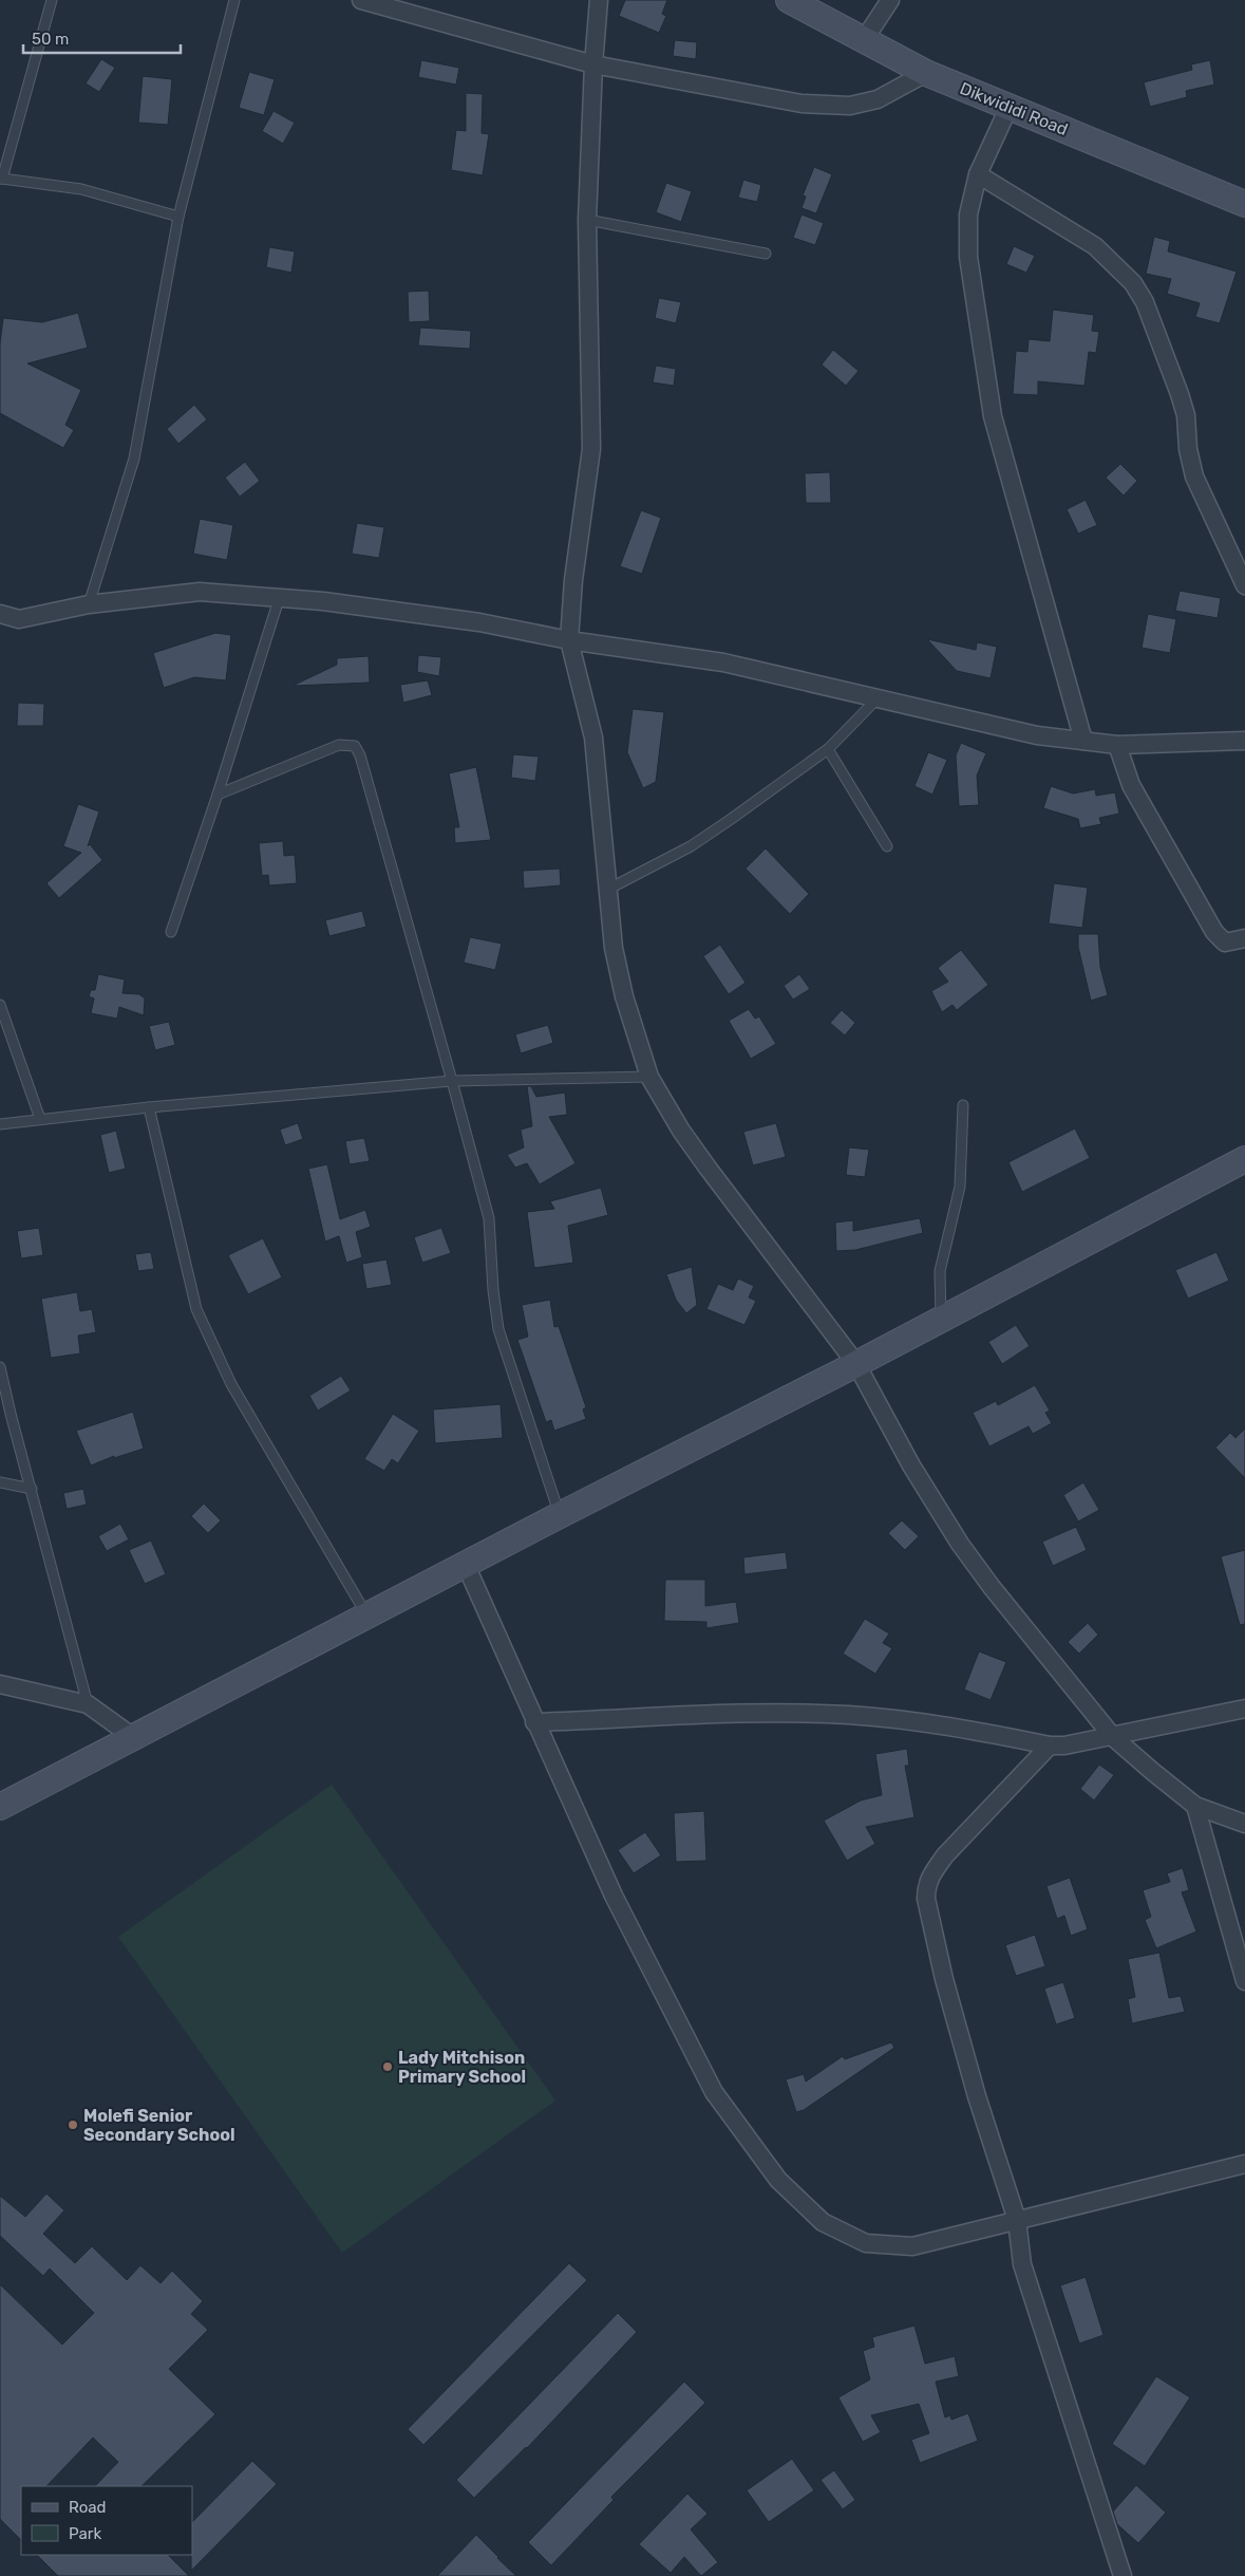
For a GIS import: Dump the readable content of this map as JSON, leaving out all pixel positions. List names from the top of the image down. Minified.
{"streets":{"main road":["Dikwididi Road"]},"places":["Lady Mitchison Primary School","Molefi Senior Secondary School"],"legend":["Road","Park"],"scale_bar":"50 m"}
